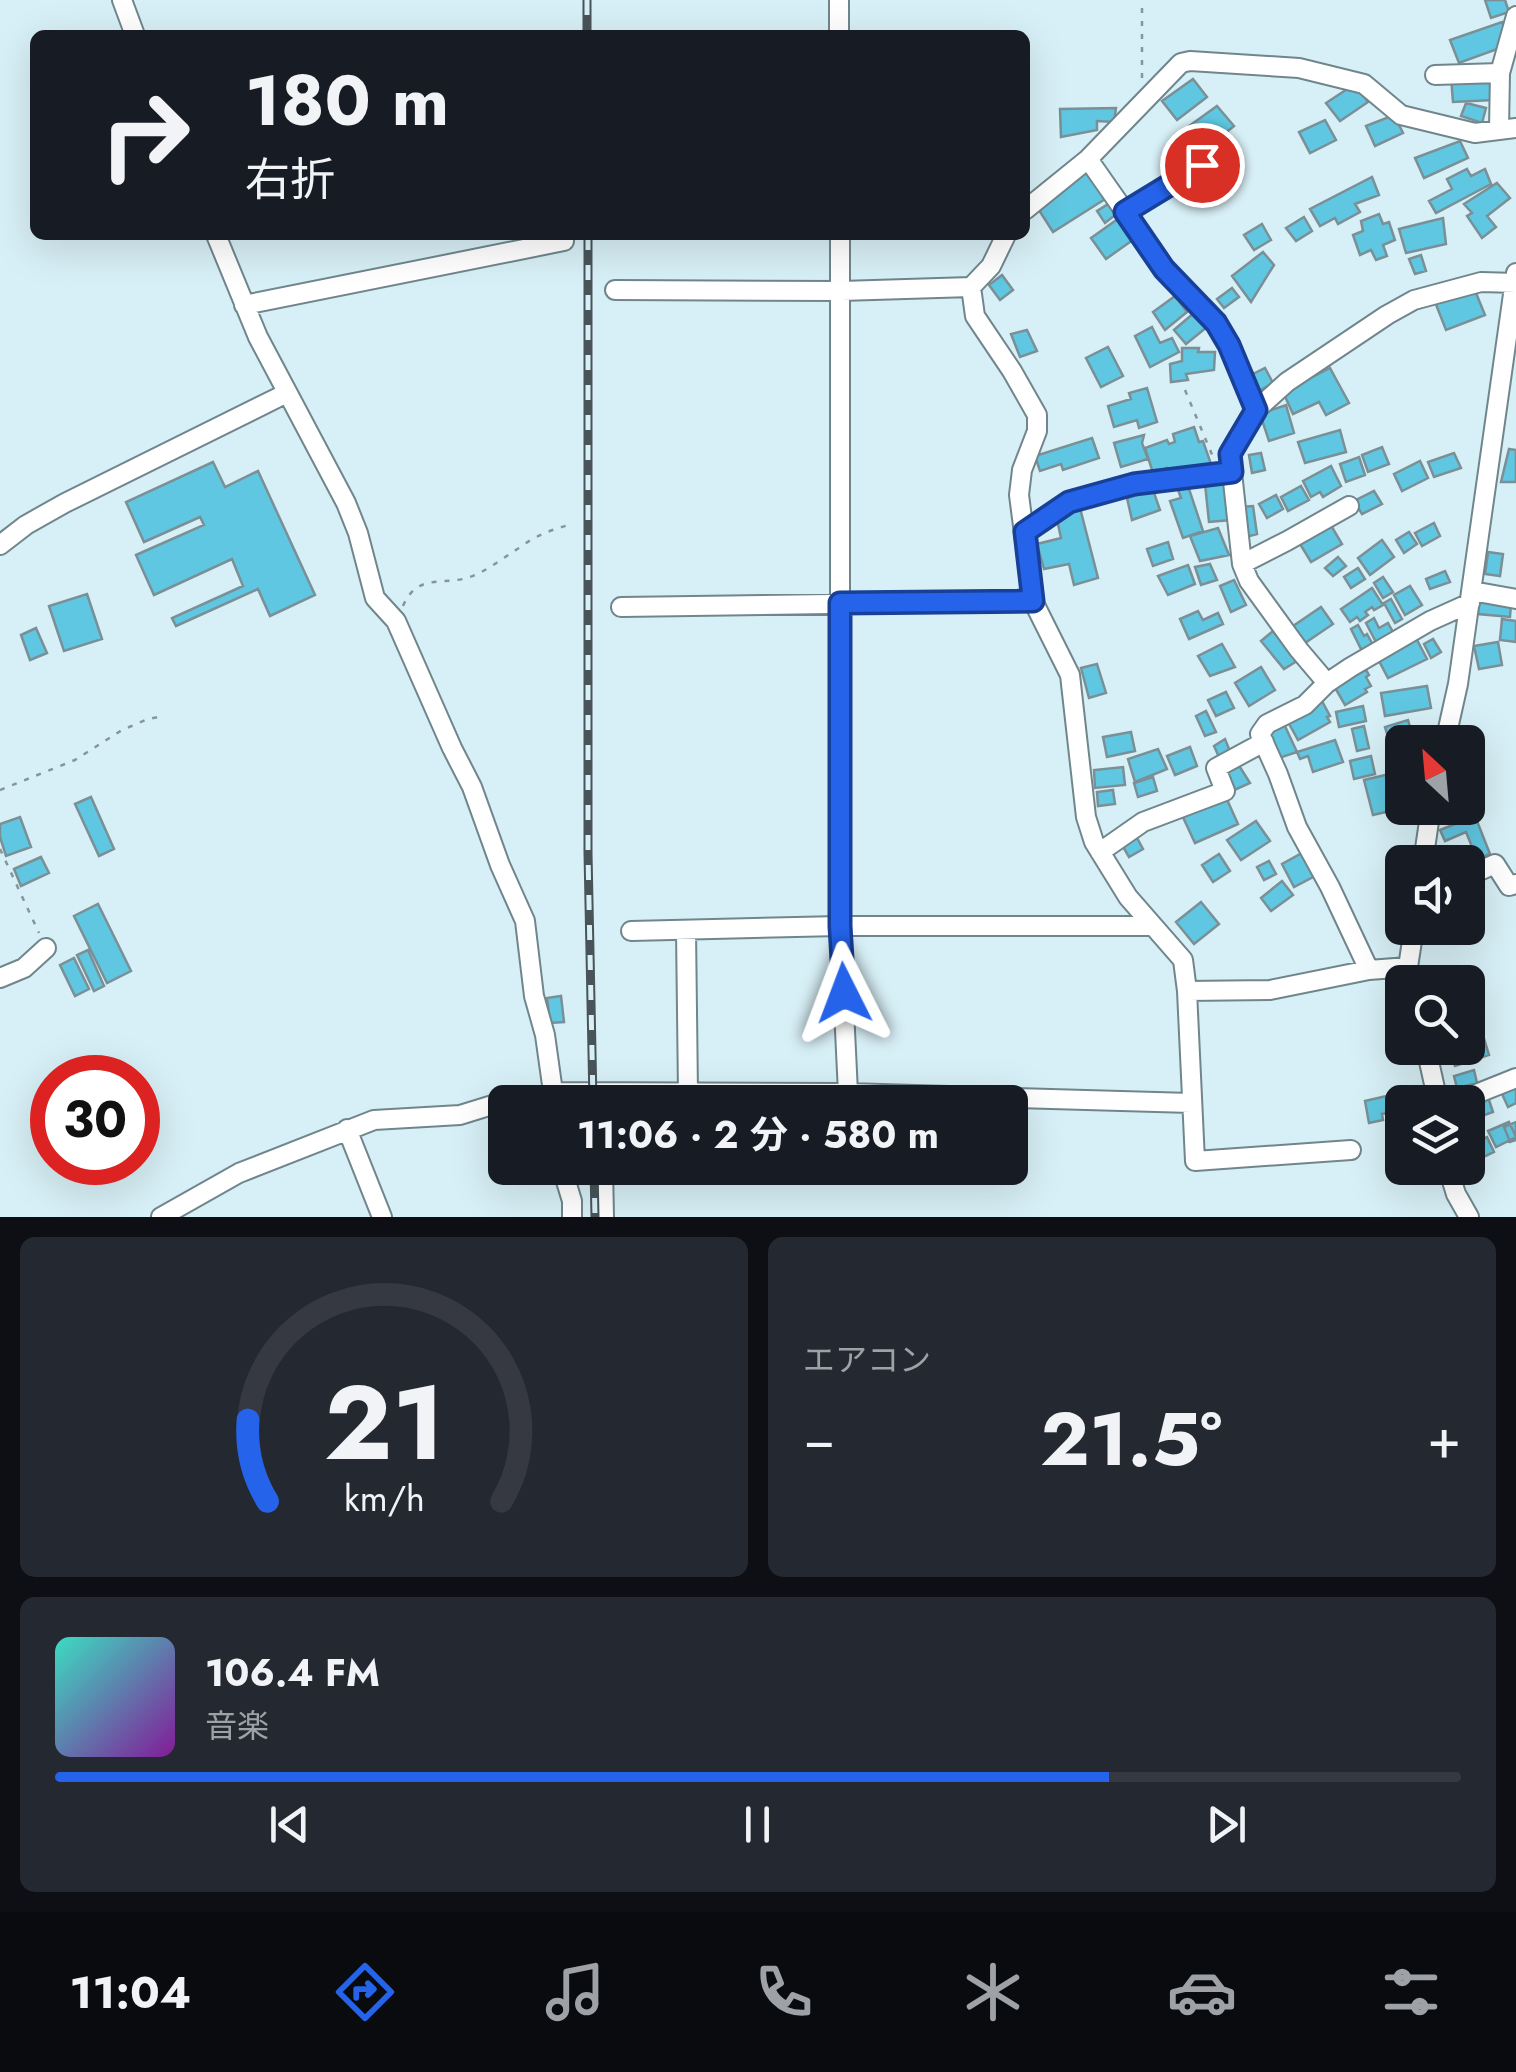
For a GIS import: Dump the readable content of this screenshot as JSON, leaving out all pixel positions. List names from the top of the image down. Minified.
{"north":"top left","page":{"turn":["180 m","右折"],"limit":"30","trip":"11:06 · 2 分 · 580 m","tile":"エアコン","heat":["−","21.5°","+"],"song":["106.4 FM","音楽"],"tabs":"11:04","gauge":["21","km/h"]}}
